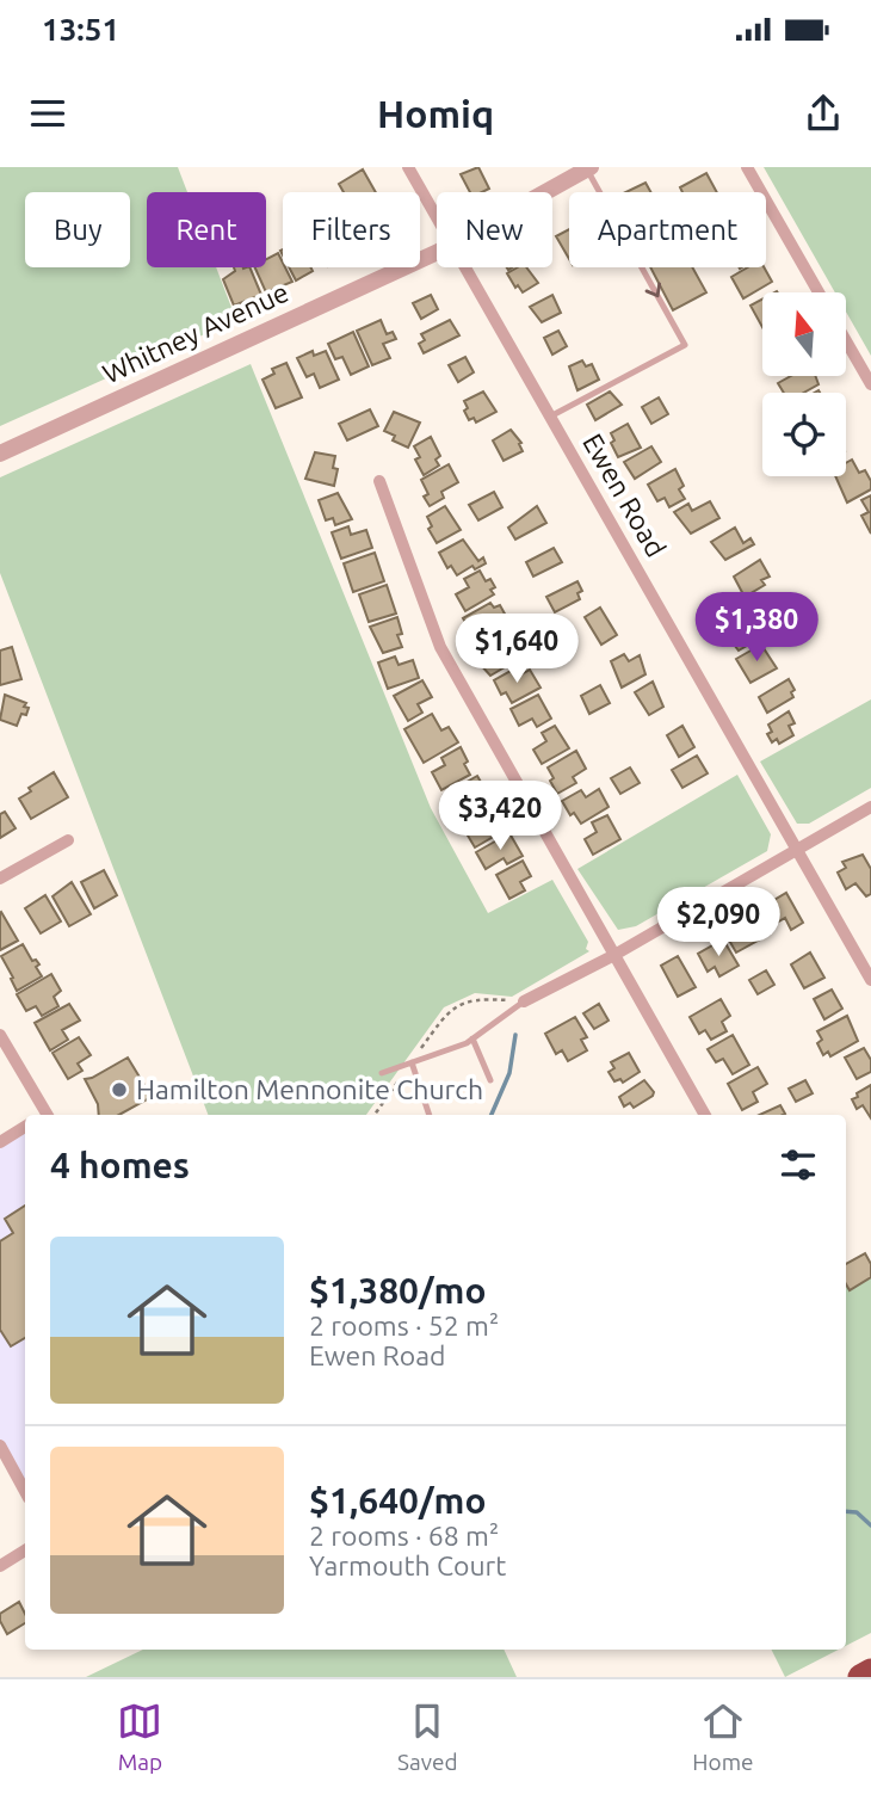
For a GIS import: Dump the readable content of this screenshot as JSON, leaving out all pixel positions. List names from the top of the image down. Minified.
{"streets":{"street":["Whitney Avenue","Ewen Road"]},"places":["Hamilton Mennonite Church"],"north":"top","page":{"status":"13:51","header":"Homiq","chip":["Buy","Rent","Filters","New","Apartment"],"price":["$1,380","$1,640","$3,420","$2,090"],"heading":"4 homes","list":[{"name":"$1,380/mo","note":"2 rooms · 52 m² · Ewen Road"},{"name":"$1,640/mo","note":"2 rooms · 68 m² · Yarmouth Court"}],"tabs":["Map","Saved","Home"]}}
